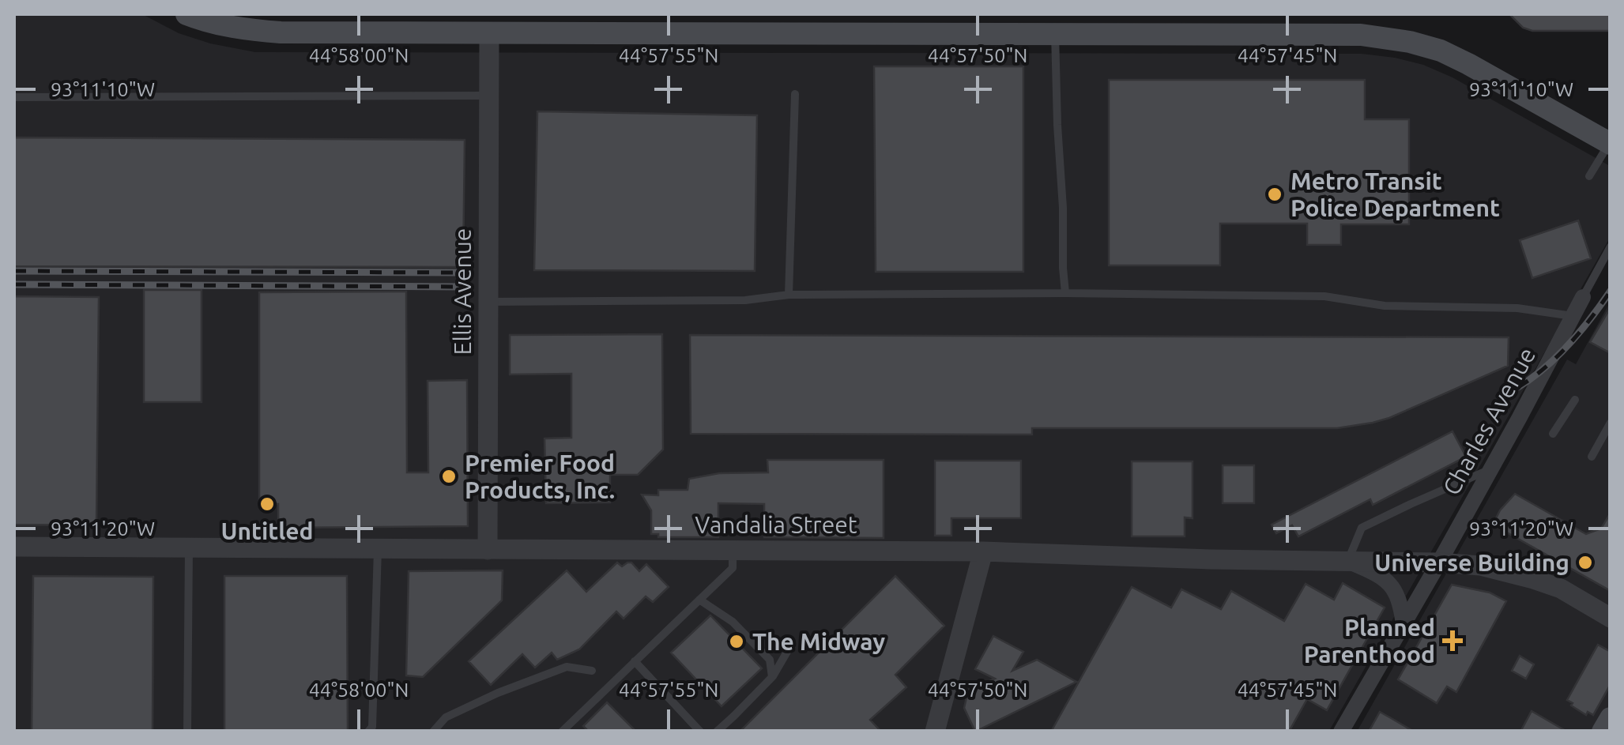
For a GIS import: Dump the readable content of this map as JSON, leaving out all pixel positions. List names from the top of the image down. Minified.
{"streets":{"street":["Ellis Avenue","Charles Avenue","Vandalia Street"]},"crossings":[["Ellis Avenue","Vandalia Street"],["Charles Avenue","Vandalia Street"]],"places":{"other":["Metro Transit Police Department","Premier Food Products, Inc.","Untitled","Universe Building","The Midway"],"health":["Planned Parenthood"]},"coordinates":["44°58'00\"N","44°57'55\"N","44°57'50\"N","44°57'45\"N","93°11'10\"W","93°11'20\"W"]}
